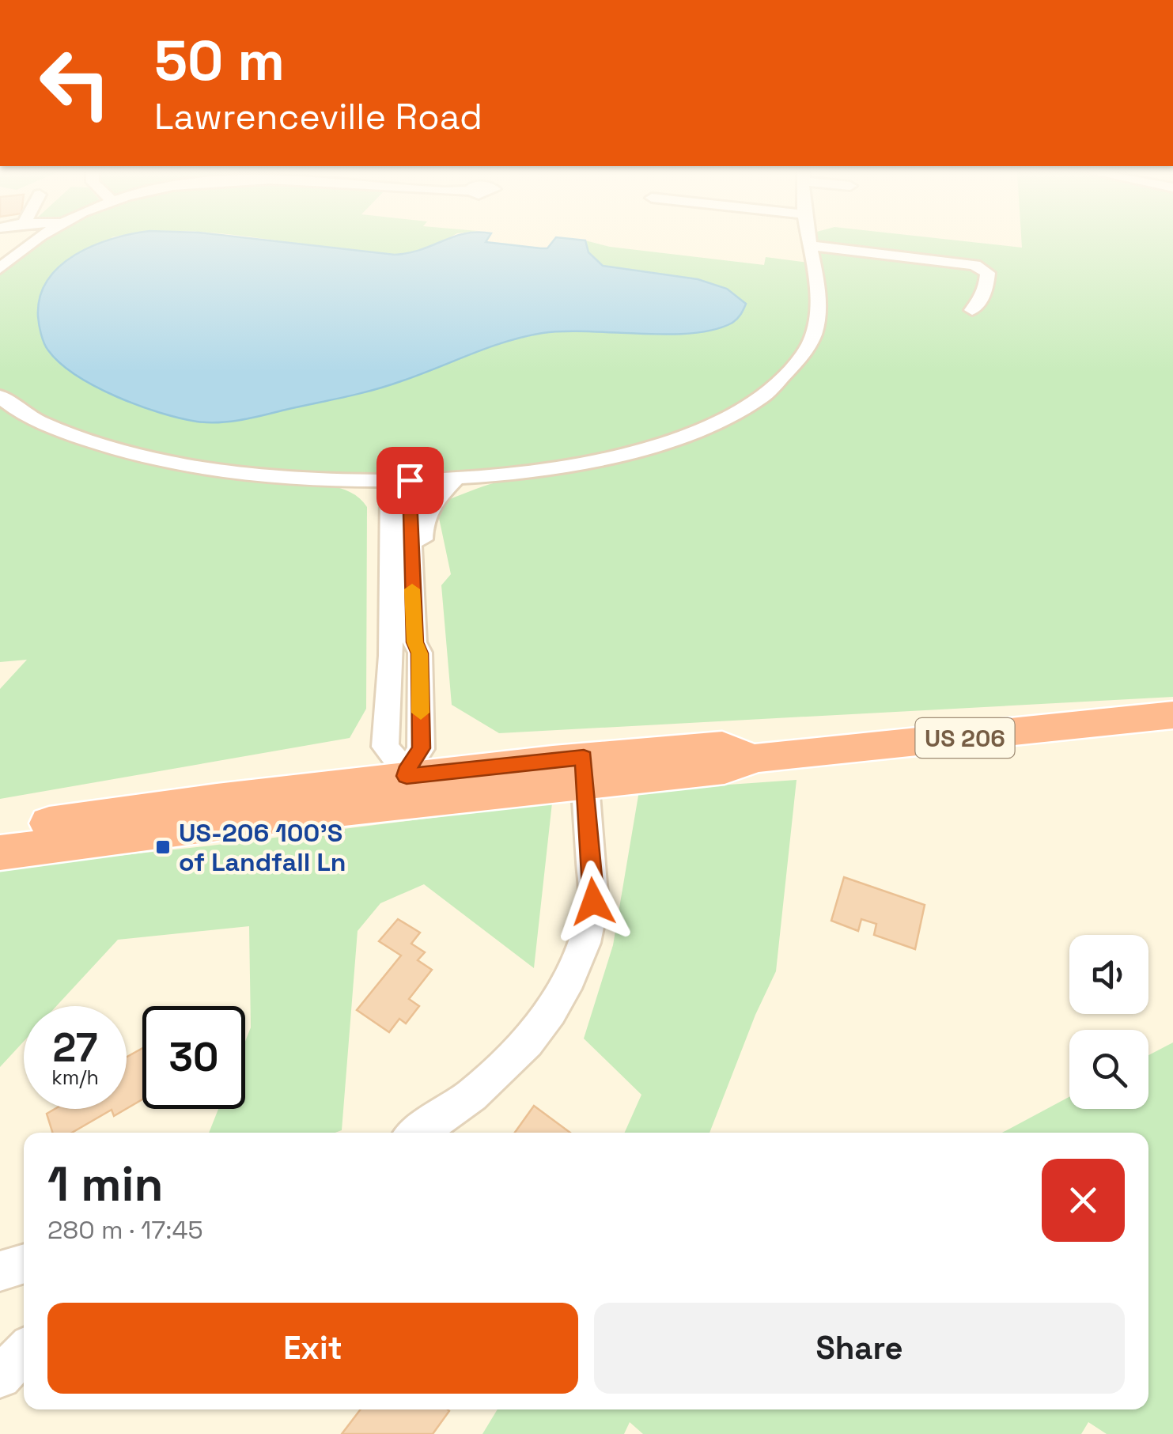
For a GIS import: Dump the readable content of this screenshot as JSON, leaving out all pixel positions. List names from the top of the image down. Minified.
{"streets":{"highway":["US 206"]},"places":{"transit":["US-206 100'S of Landfall Ln"]},"page":{"turn":["50 m","Lawrenceville Road"],"speed":"27 km/h","limit":"30","heading":["1 min","280 m · 17:45"],"buttons":["Exit","Share"]}}
